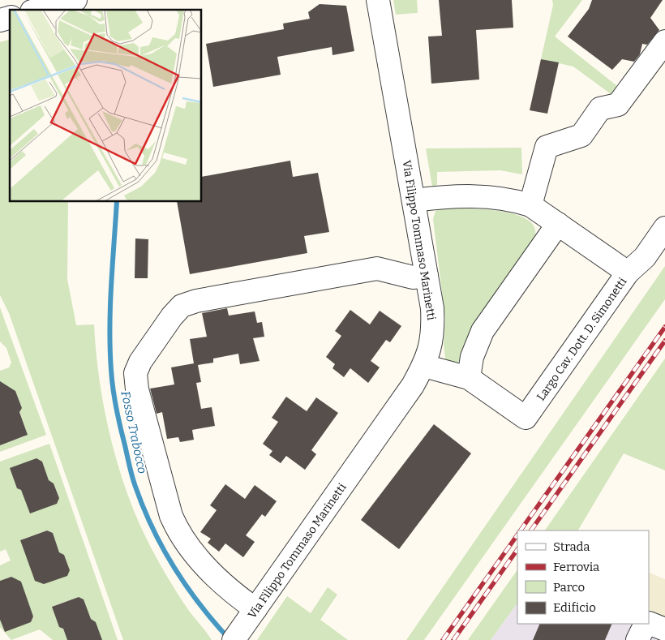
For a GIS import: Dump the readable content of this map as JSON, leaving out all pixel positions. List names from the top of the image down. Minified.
{"streets":{"street":["Via Filippo Tommaso Marinetti","Largo Cav. Dott. D. Simonetti"]},"crossings":[["Via Filippo Tommaso Marinetti","Largo Cav. Dott. D. Simonetti"]],"water":["Fosso Trabocco"],"legend":["Strada","Ferrovia","Parco","Edificio"]}
